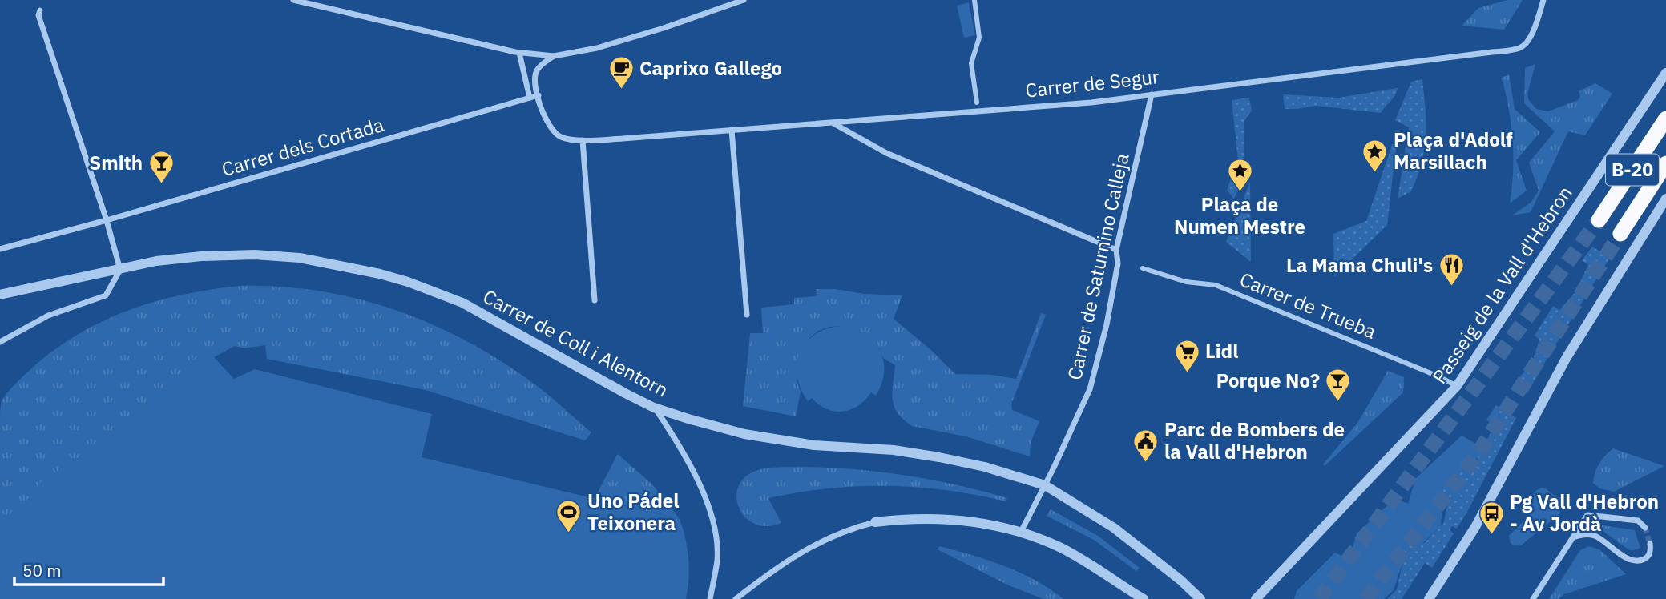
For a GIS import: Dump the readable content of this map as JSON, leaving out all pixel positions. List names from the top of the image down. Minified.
{"streets":{"highway":["B-20"],"street":["Carrer de Segur","Carrer dels Cortada","Carrer de Saturnino Calleja","Passeig de la Vall d'Hebron","Carrer de Trueba","Carrer de Coll i Alentorn"]},"crossings":[["Carrer de Segur","Carrer dels Cortada"],["Carrer de Segur","Carrer de Saturnino Calleja"],["Carrer de Saturnino Calleja","Carrer de Coll i Alentorn"],["Passeig de la Vall d'Hebron","Carrer de Trueba"]],"places":{"cafe":["Caprixo Gallego"],"place":["Plaça d'Adolf Marsillach","Plaça de Numen Mestre"],"bar":["Smith","Porque No?"],"restaurant":["La Mama Chuli's"],"supermarket":["Lidl"],"public building":["Parc de Bombers de la Vall d'Hebron"],"sports":["Uno Pádel Teixonera"],"bus stop":["Pg Vall d'Hebron - Av Jordà"]},"scale_bar":"50 m"}
